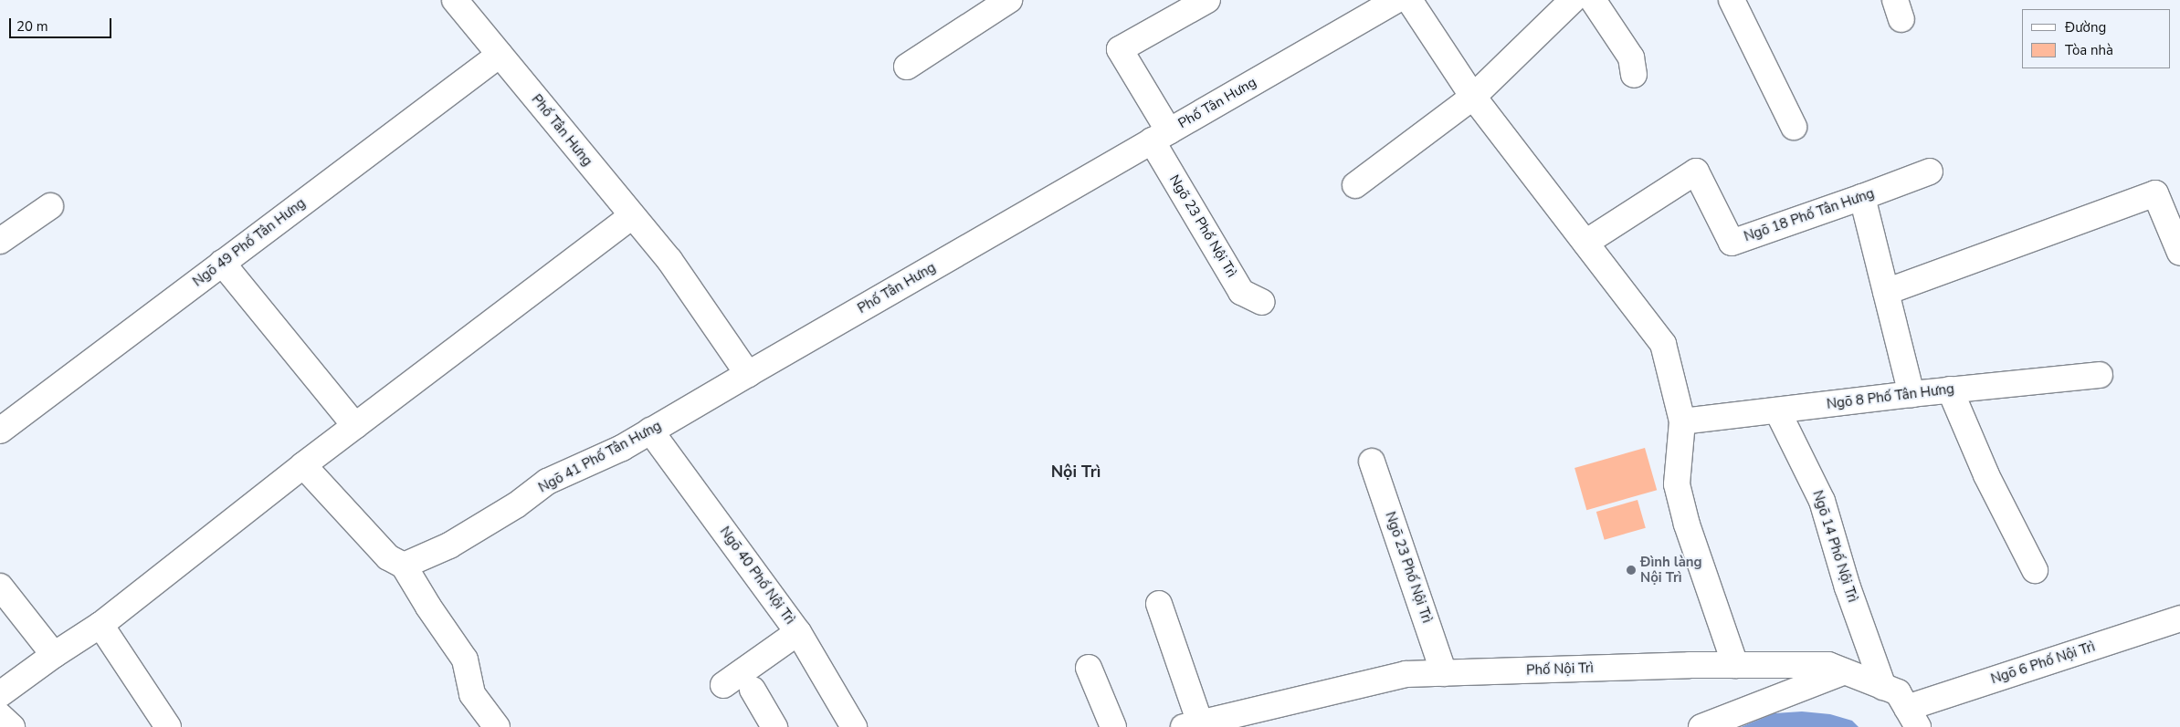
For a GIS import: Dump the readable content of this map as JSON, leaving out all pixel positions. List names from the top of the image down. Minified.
{"streets":{"street":["Phố Tân Hưng","Ngõ 18 Phố Tân Hưng","Ngõ 23 Phố Nội Trì","Ngõ 49 Phố Tân Hưng","Ngõ 8 Phố Tân Hưng","Ngõ 41 Phố Tân Hưng","Ngõ 14 Phố Nội Trì","Ngõ 40 Phố Nội Trì","Ngõ 6 Phố Nội Trì","Phố Nội Trì"]},"crossings":[["Phố Tân Hưng","Ngõ 23 Phố Nội Trì"],["Phố Tân Hưng","Ngõ 49 Phố Tân Hưng"],["Phố Tân Hưng","Ngõ 41 Phố Tân Hưng"],["Ngõ 23 Phố Nội Trì","Phố Nội Trì"],["Ngõ 8 Phố Tân Hưng","Ngõ 14 Phố Nội Trì"],["Ngõ 41 Phố Tân Hưng","Ngõ 40 Phố Nội Trì"],["Ngõ 14 Phố Nội Trì","Phố Nội Trì"],["Ngõ 6 Phố Nội Trì","Phố Nội Trì"]],"districts":["Nội Trì"],"places":["Đình làng Nội Trì"],"legend":["Đường","Tòa nhà"],"scale_bar":"20 m"}
